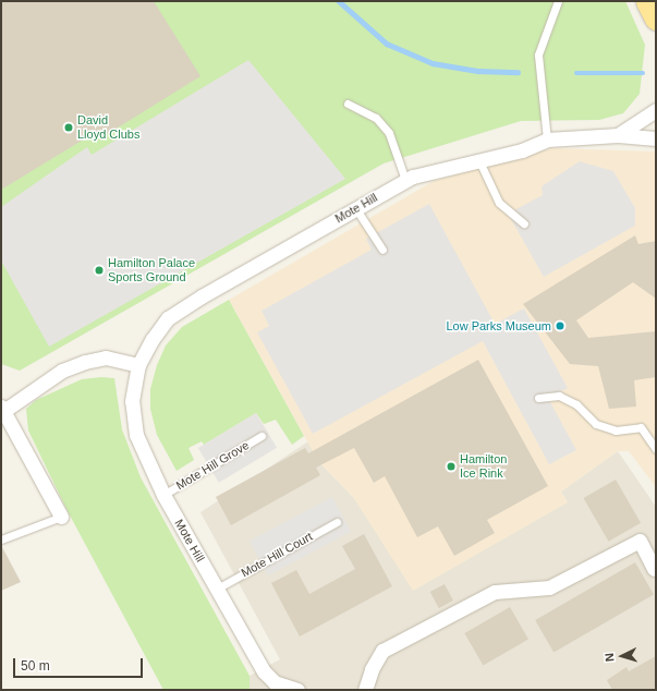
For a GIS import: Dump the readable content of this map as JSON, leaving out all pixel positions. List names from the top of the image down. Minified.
{"streets":{"street":["Mote Hill"],"lane":["Mote Hill Grove","Mote Hill Court"]},"crossings":[["Mote Hill","Mote Hill Grove"],["Mote Hill","Mote Hill Court"]],"places":["David Lloyd Clubs","Hamilton Palace Sports Ground","Low Parks Museum","Hamilton Ice Rink"],"scale_bar":"50 m","north":"left"}
